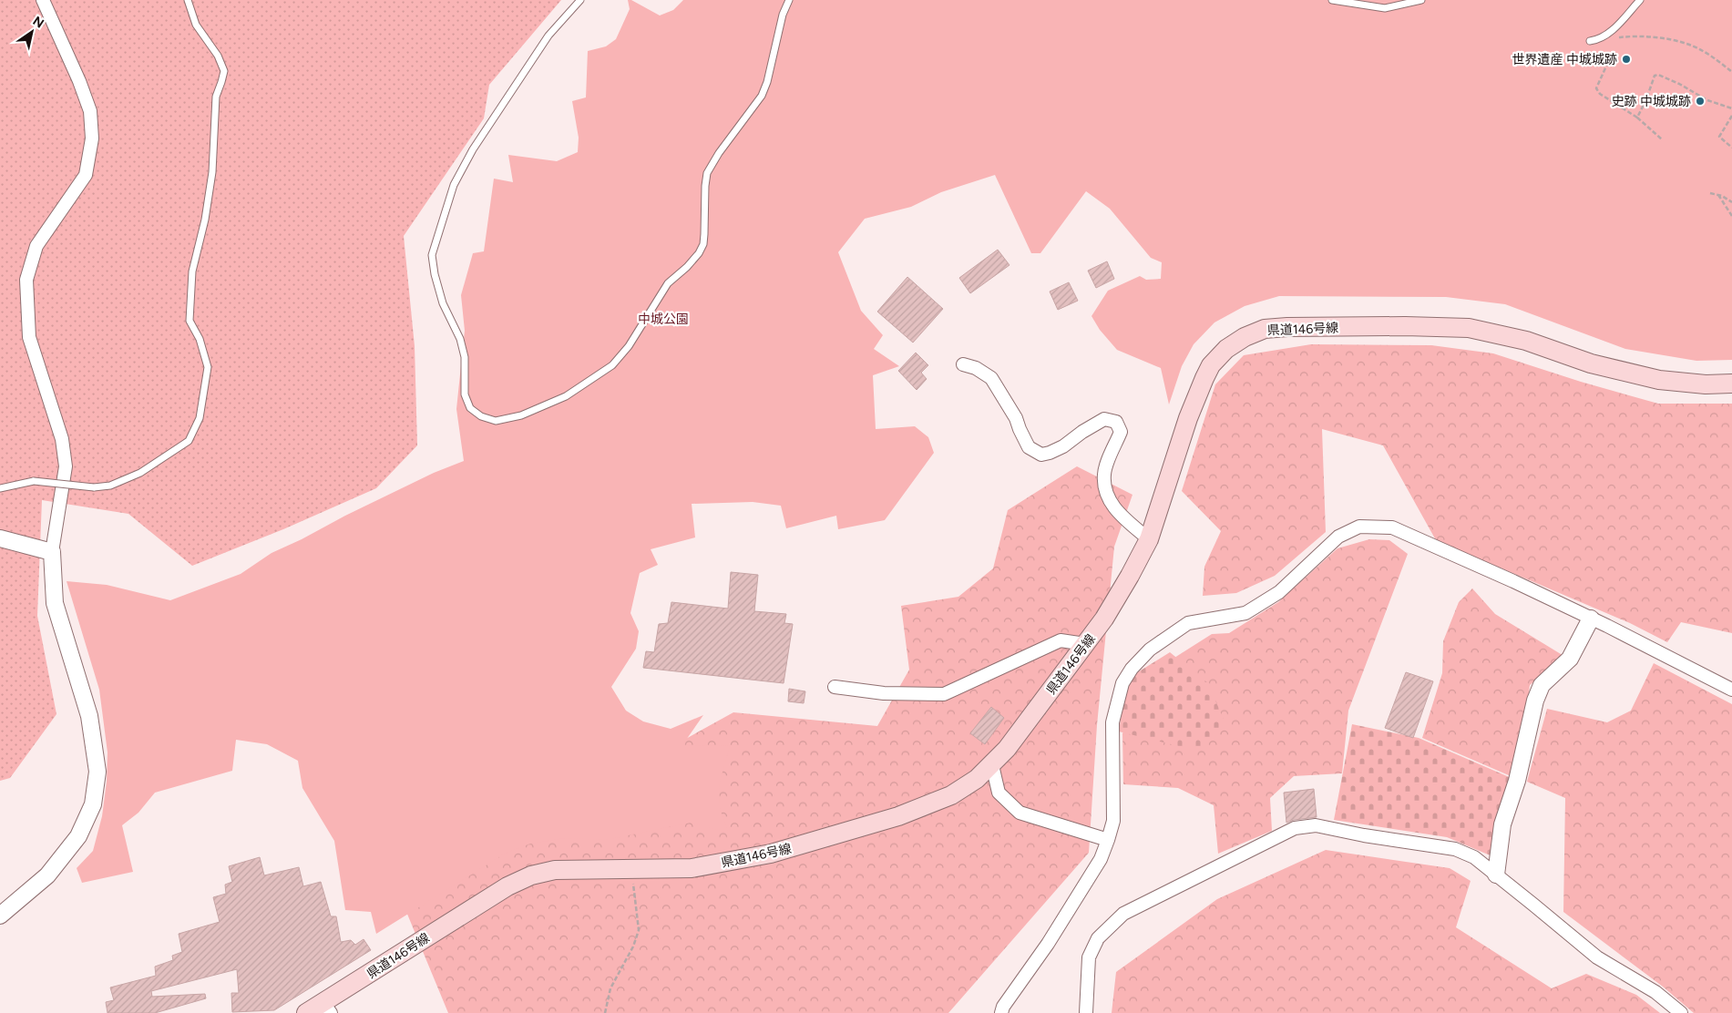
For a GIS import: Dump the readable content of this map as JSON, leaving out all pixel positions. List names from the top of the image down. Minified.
{"streets":{"main road":["県道146号線"]},"parks":["中城公園"],"places":["世界遺産 中城城跡","史跡 中城城跡"],"north":"top right"}
